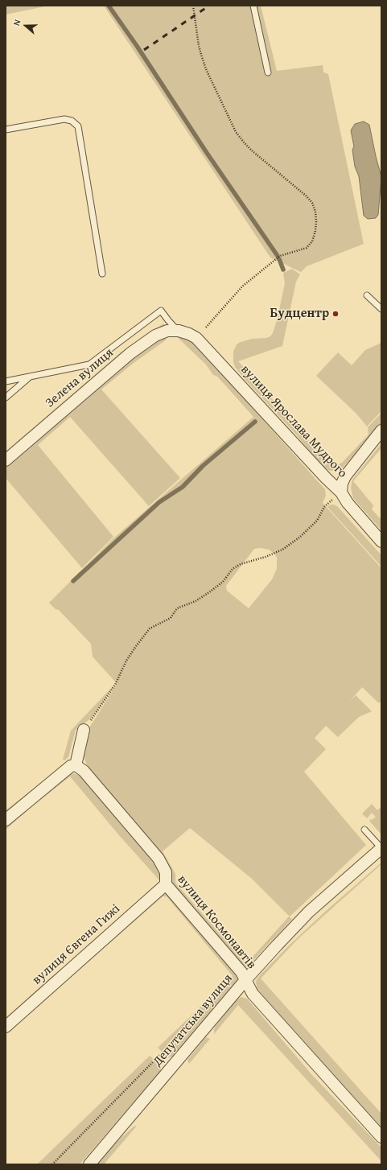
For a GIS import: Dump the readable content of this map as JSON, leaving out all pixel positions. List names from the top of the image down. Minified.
{"streets":{"street":["Зелена вулиця","вулиця Ярослава Мудрого","вулиця Космонавтів","вулиця Євгена Гижі","Депутатська вулиця"]},"crossings":[["Зелена вулиця","вулиця Ярослава Мудрого"],["вулиця Космонавтів","вулиця Євгена Гижі"],["вулиця Космонавтів","Депутатська вулиця"]],"places":["Будцентр"],"north":"left"}
